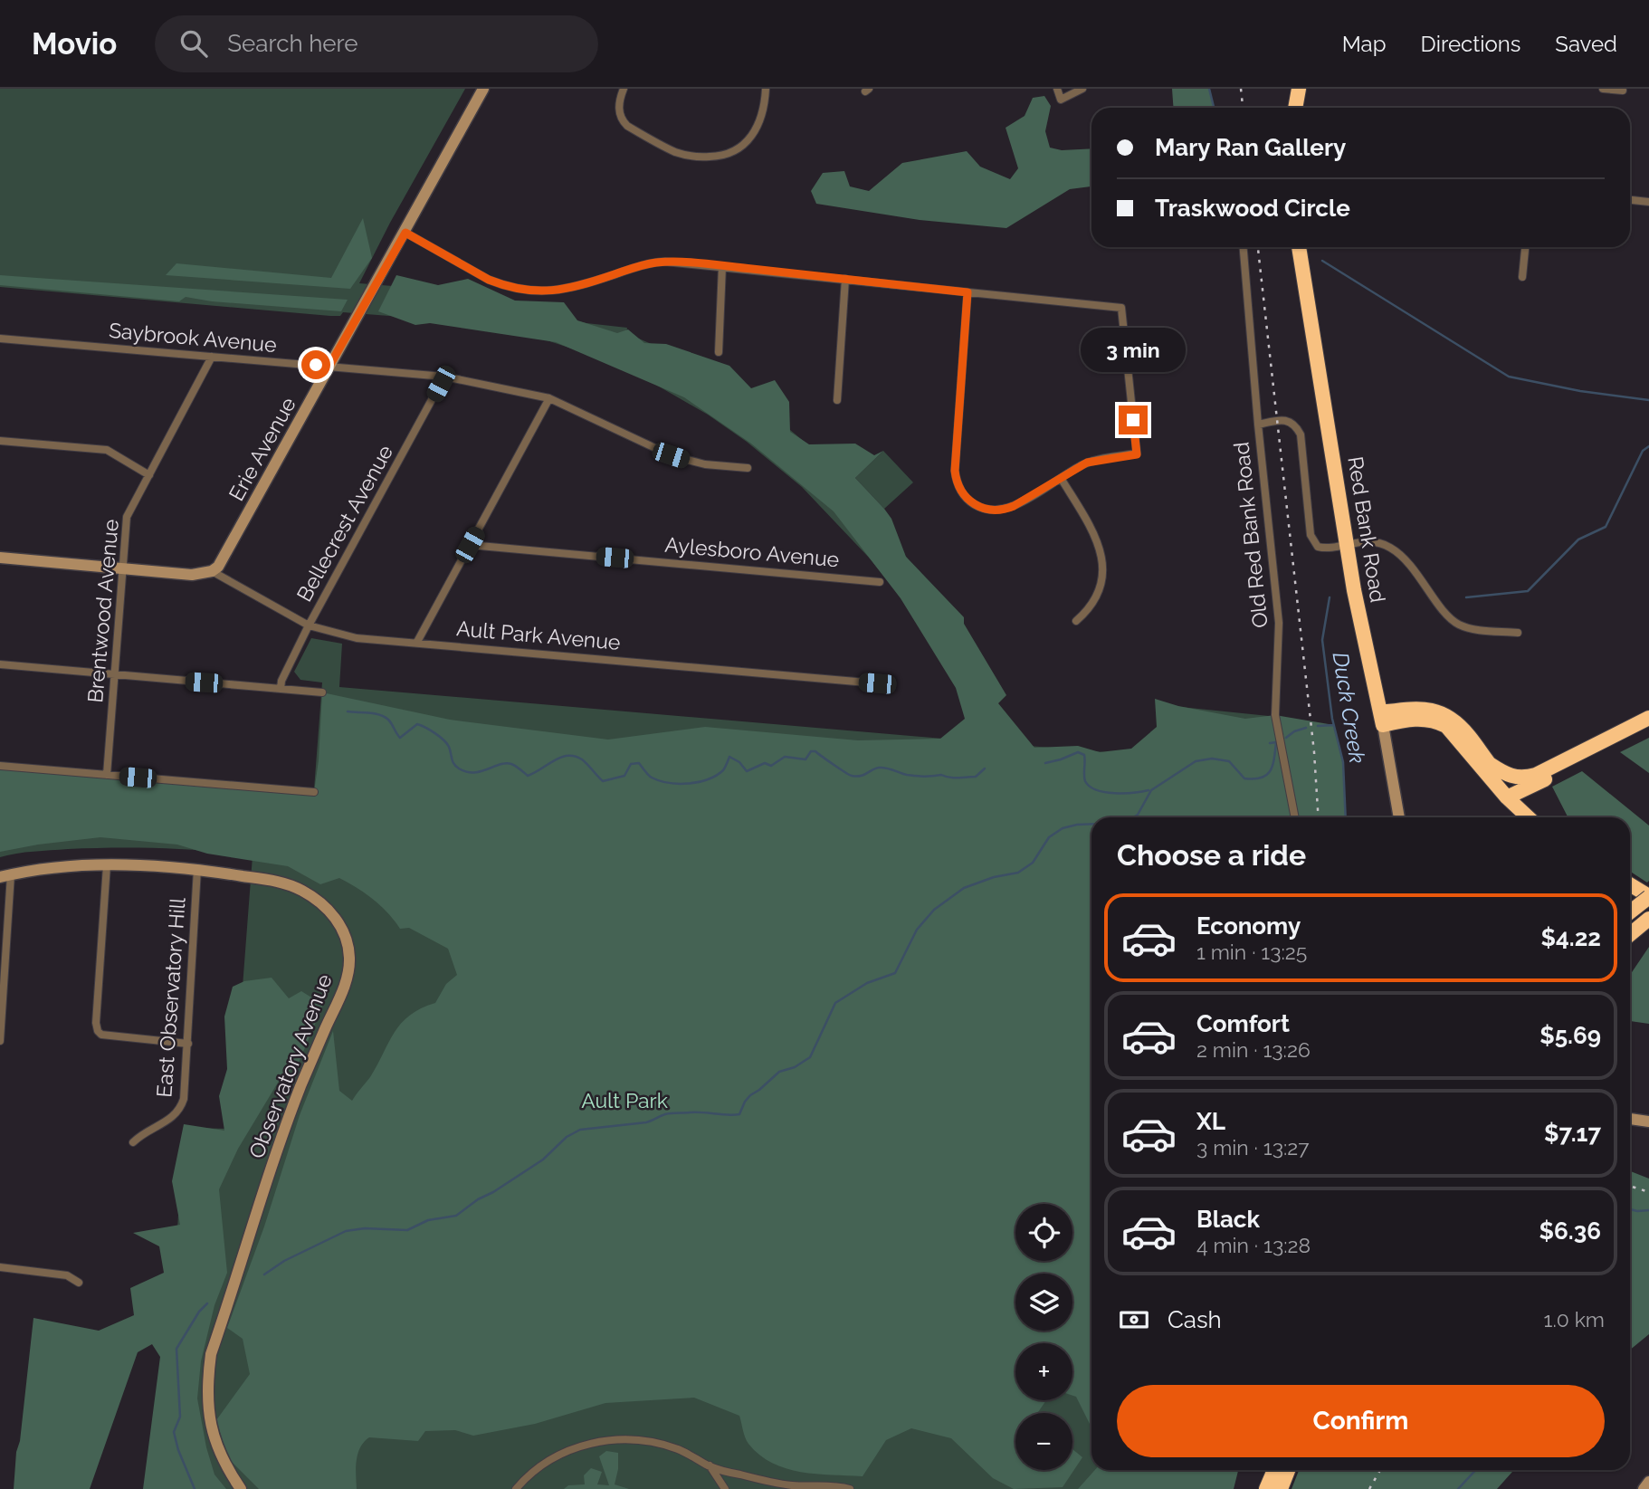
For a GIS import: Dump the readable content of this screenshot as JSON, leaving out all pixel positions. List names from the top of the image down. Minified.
{"streets":{"highway":["Red Bank Road"],"street":["Saybrook Avenue","Erie Avenue","Bellecrest Avenue","Old Red Bank Road","Aylesboro Avenue","Brentwood Avenue","Ault Park Avenue","East Observatory Hill","Observatory Avenue"]},"crossings":[["Saybrook Avenue","Erie Avenue"],["Saybrook Avenue","Bellecrest Avenue"],["Saybrook Avenue","Brentwood Avenue"],["Erie Avenue","Ault Park Avenue"],["Bellecrest Avenue","Ault Park Avenue"],["East Observatory Hill","Observatory Avenue"]],"water":["Duck Creek"],"parks":["Ault Park"],"page":{"header":"Movio","search":"Search here","nav":["Map","Directions","Saved"],"banner":["Mary Ran Gallery","Traskwood Circle"],"bubble":"3 min","heading":"Choose a ride","list":[{"name":"Economy","note":"1 min · 13:25","value":"$4.22"},{"name":"Comfort","note":"2 min · 13:26","value":"$5.69"},{"name":"XL","note":"3 min · 13:27","value":"$7.17"},{"name":"Black","note":"4 min · 13:28","value":"$6.36"}],"map_buttons":["+","−"],"pay":["Cash","1.0 km"],"buttons":"Confirm"}}
